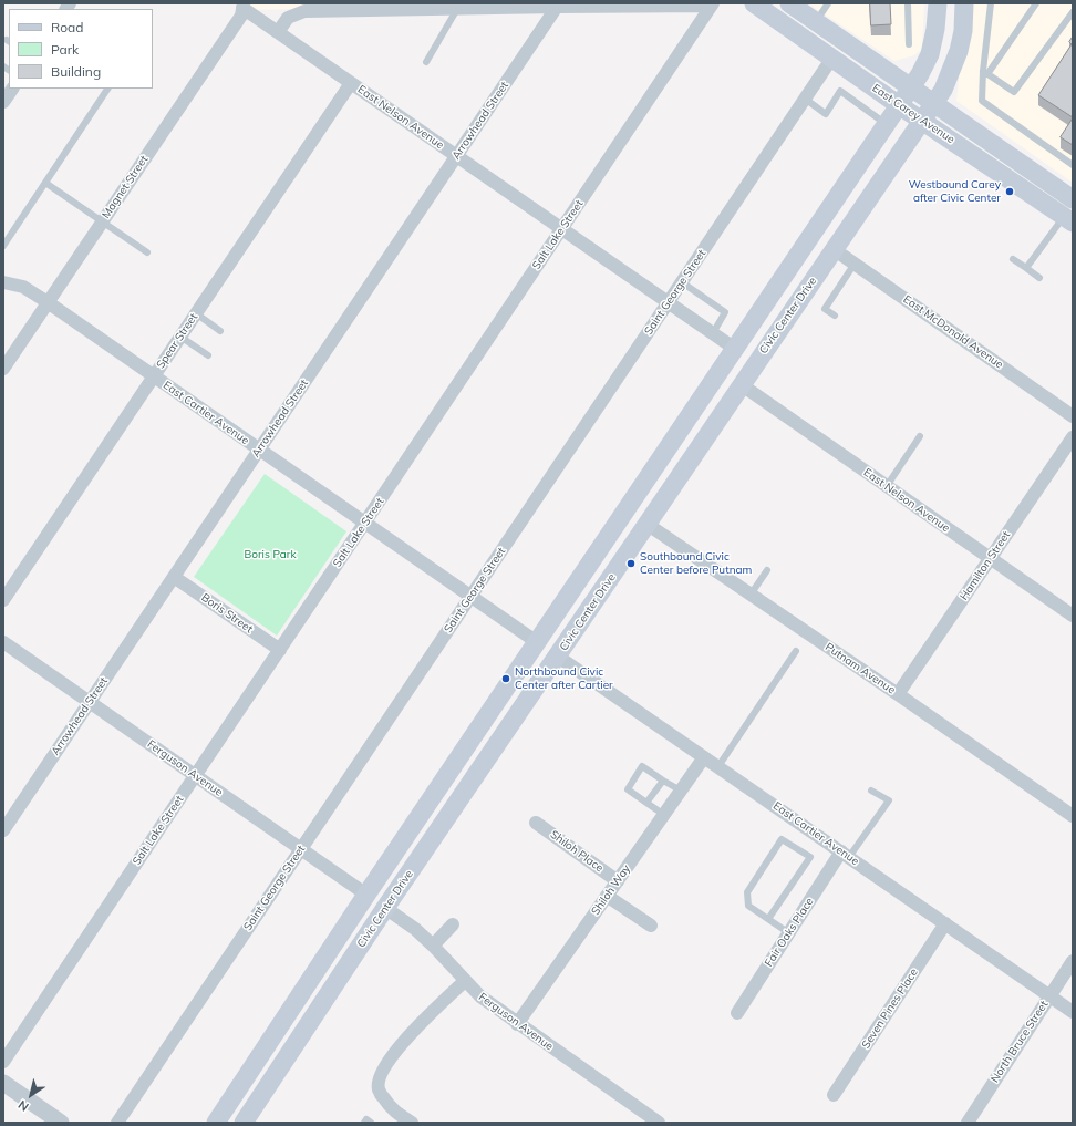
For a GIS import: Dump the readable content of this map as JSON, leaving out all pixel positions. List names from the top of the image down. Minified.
{"streets":{"main road":["East Carey Avenue","Civic Center Drive"],"street":["East Nelson Avenue","Arrowhead Street","Magnet Street","Salt Lake Street","Saint George Street","East McDonald Avenue","Spear Street","East Cartier Avenue","Hamilton Street","Boris Street","Putnam Avenue","Ferguson Avenue","Shiloh Place","Shiloh Way","Fair Oaks Place","Seven Pines Place","North Bruce Street"]},"crossings":[["East Carey Avenue","Saint George Street"],["East Carey Avenue","Civic Center Drive"],["East Nelson Avenue","Arrowhead Street"],["East Nelson Avenue","Magnet Street"],["East Nelson Avenue","Salt Lake Street"],["East Nelson Avenue","Saint George Street"],["East Nelson Avenue","Civic Center Drive"],["East Nelson Avenue","Spear Street"],["East Nelson Avenue","Hamilton Street"],["Arrowhead Street","East Cartier Avenue"],["Arrowhead Street","Boris Street"],["Arrowhead Street","Ferguson Avenue"],["Magnet Street","East Cartier Avenue"],["Salt Lake Street","East Cartier Avenue"],["Salt Lake Street","Boris Street"],["Salt Lake Street","Ferguson Avenue"],["Saint George Street","East Cartier Avenue"],["Saint George Street","Ferguson Avenue"],["Civic Center Drive","East McDonald Avenue"],["Civic Center Drive","East Cartier Avenue"],["Civic Center Drive","Putnam Avenue"],["Civic Center Drive","Ferguson Avenue"],["Spear Street","East Cartier Avenue"],["East Cartier Avenue","Shiloh Way"],["East Cartier Avenue","Fair Oaks Place"],["East Cartier Avenue","Seven Pines Place"],["East Cartier Avenue","North Bruce Street"],["Hamilton Street","Putnam Avenue"],["Ferguson Avenue","Shiloh Way"],["Shiloh Place","Shiloh Way"]],"parks":["Boris Park"],"places":["Westbound Carey after Civic Center","Southbound Civic Center before Putnam","Northbound Civic Center after Cartier"],"legend":["Road","Park","Building"],"north":"bottom left"}
